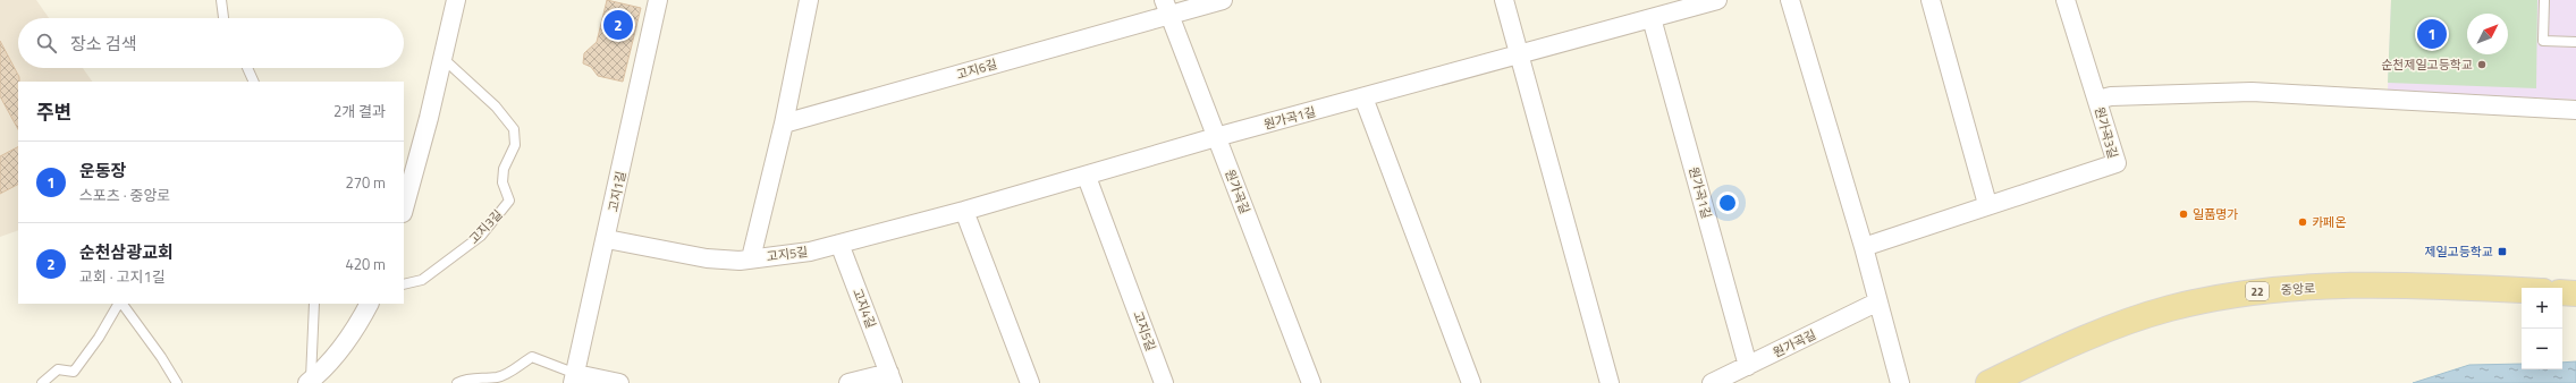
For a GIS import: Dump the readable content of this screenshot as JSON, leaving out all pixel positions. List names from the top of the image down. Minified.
{"streets":{"main road":["중앙로","22"],"street":["고지6길","원가곡1길","원가곡3길","고지1길","원가곡길","고지5길","고지4길"],"lane":["고지3길"]},"crossings":[["고지6길","원가곡길"],["원가곡1길","원가곡길"],["원가곡1길","고지5길"],["고지1길","고지5길"],["원가곡길","고지5길"],["고지5길","고지4길"]],"places":{"other":["순천제일고등학교","일품명가","카페온"],"transit":["제일고등학교"]},"north":"top right","page":{"pins":["2","1"],"search":"장소 검색","heading":["주변","2개 결과"],"list":[{"mark":"1","name":"운동장","note":"스포츠 · 중앙로","value":"270 m"},{"mark":"2","name":"순천삼광교회","note":"교회 · 고지1길","value":"420 m"}],"map_buttons":["+","−"]}}
